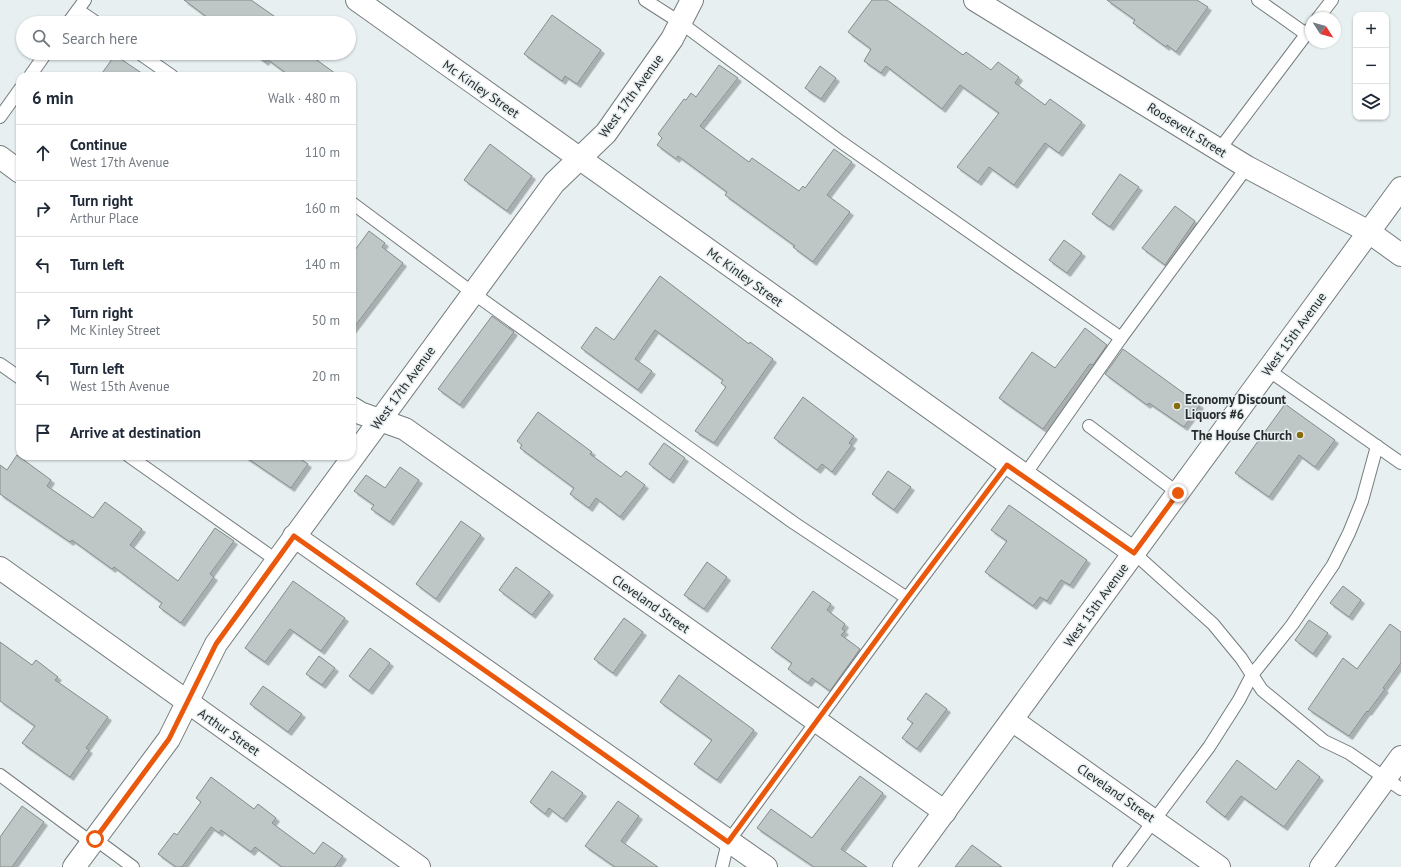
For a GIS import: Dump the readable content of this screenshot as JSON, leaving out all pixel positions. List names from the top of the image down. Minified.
{"streets":{"street":["Mc Kinley Street","West 17th Avenue","Roosevelt Street","West 15th Avenue","Cleveland Street","Arthur Street"]},"crossings":[["Mc Kinley Street","West 17th Avenue"],["Mc Kinley Street","West 15th Avenue"],["West 17th Avenue","Cleveland Street"],["West 17th Avenue","Arthur Street"],["Roosevelt Street","West 15th Avenue"],["West 15th Avenue","Cleveland Street"]],"places":["Economy Discount Liquors #6","The House Church"],"north":"bottom right","page":{"map_buttons":["+","−"],"search":"Search here","heading":["6 min","Walk · 480 m"],"list":[["Continue","West 17th Avenue","110 m"],["Turn right","Arthur Place","160 m"],["Turn left","140 m"],["Turn right","Mc Kinley Street","50 m"],["Turn left","West 15th Avenue","20 m"],"Arrive at destination"]}}
